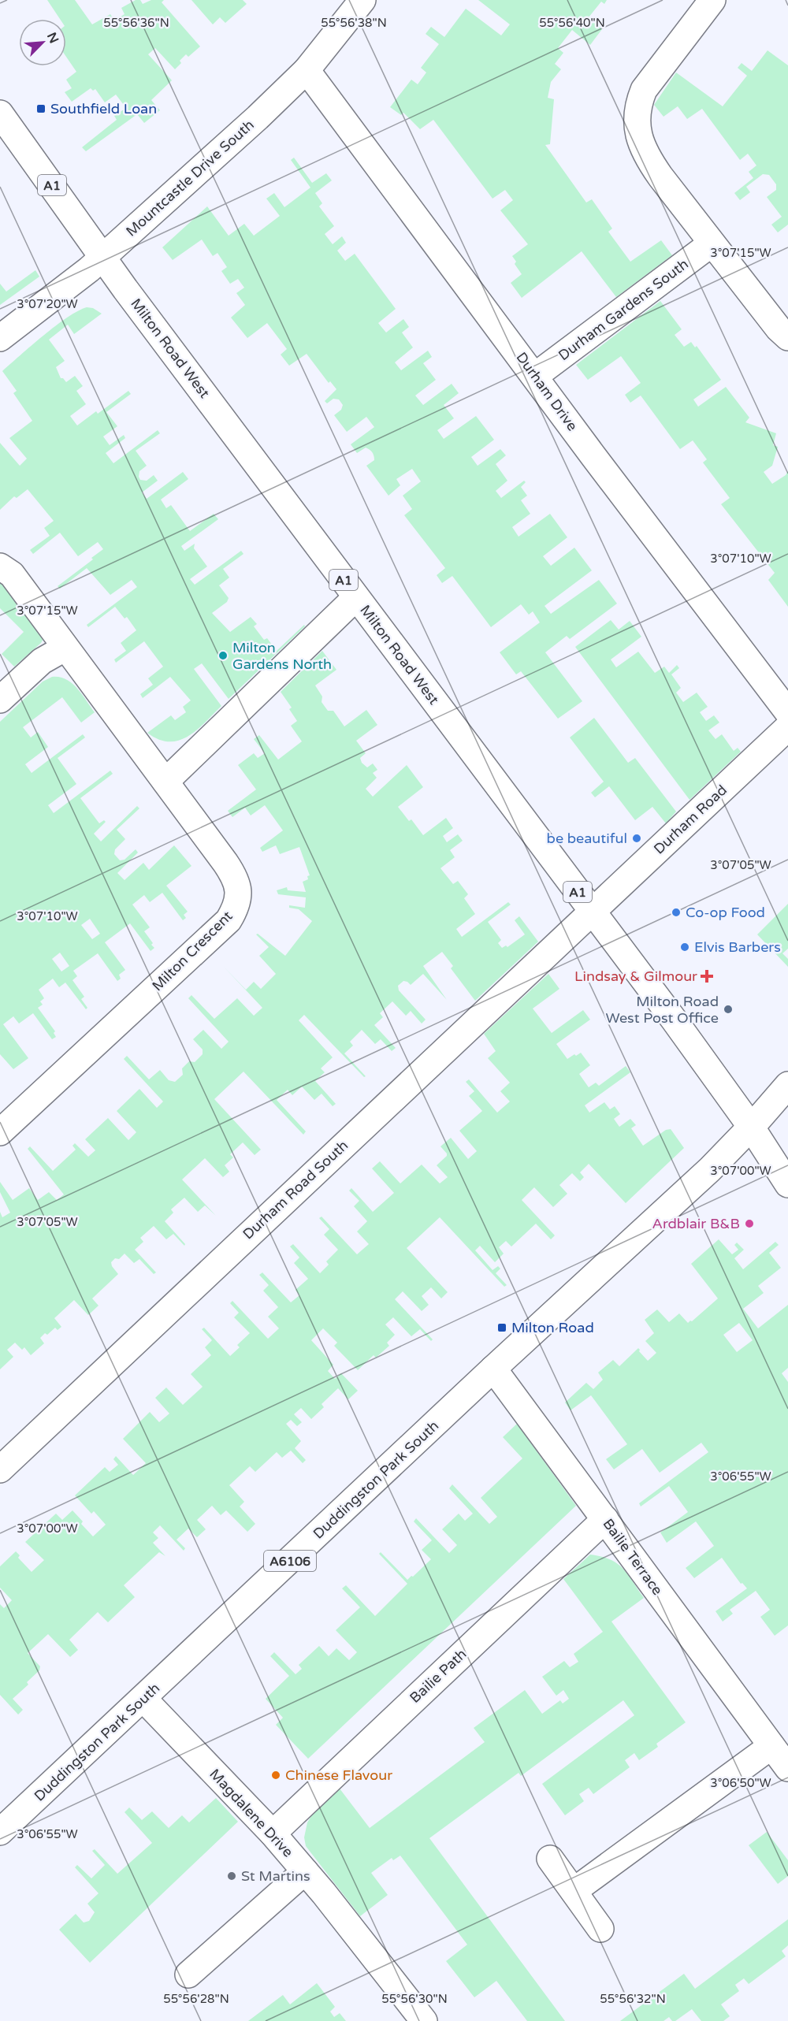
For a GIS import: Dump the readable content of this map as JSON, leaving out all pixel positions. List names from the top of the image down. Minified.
{"streets":{"street":["Mountcastle Drive South","A1","Durham Gardens South","Milton Road West","Durham Drive","Durham Road","Milton Crescent","Durham Road South","Duddingston Park South","Bailie Terrace","A6106","Bailie Path","Magdalene Drive"]},"crossings":[["Mountcastle Drive South","Milton Road West"],["Mountcastle Drive South","Durham Drive"],["A1","Milton Road West"],["A1","Duddingston Park South"],["A1","A6106"],["Durham Gardens South","Durham Drive"],["Milton Road West","Durham Road"],["Milton Road West","Durham Road South"],["Milton Road West","Duddingston Park South"],["Milton Road West","A6106"],["Durham Road","Durham Road South"],["Duddingston Park South","Bailie Terrace"],["Duddingston Park South","A6106"],["Duddingston Park South","Magdalene Drive"],["Bailie Terrace","Bailie Path"],["Bailie Path","Magdalene Drive"]],"places":{"transit":["Southfield Loan","Milton Road"],"other":["Milton Gardens North","be beautiful","Co-op Food","Elvis Barbers","Milton Road West Post Office","Ardblair B&B","Chinese Flavour","St Martins"],"health":["Lindsay & Gilmour"]},"north":"top right","coordinates":["55°56'36\"N","55°56'38\"N","55°56'40\"N","3°07'15\"W","3°07'20\"W","3°07'10\"W","3°07'05\"W","3°07'00\"W","3°06'55\"W","3°06'50\"W","55°56'28\"N","55°56'30\"N","55°56'32\"N"]}
